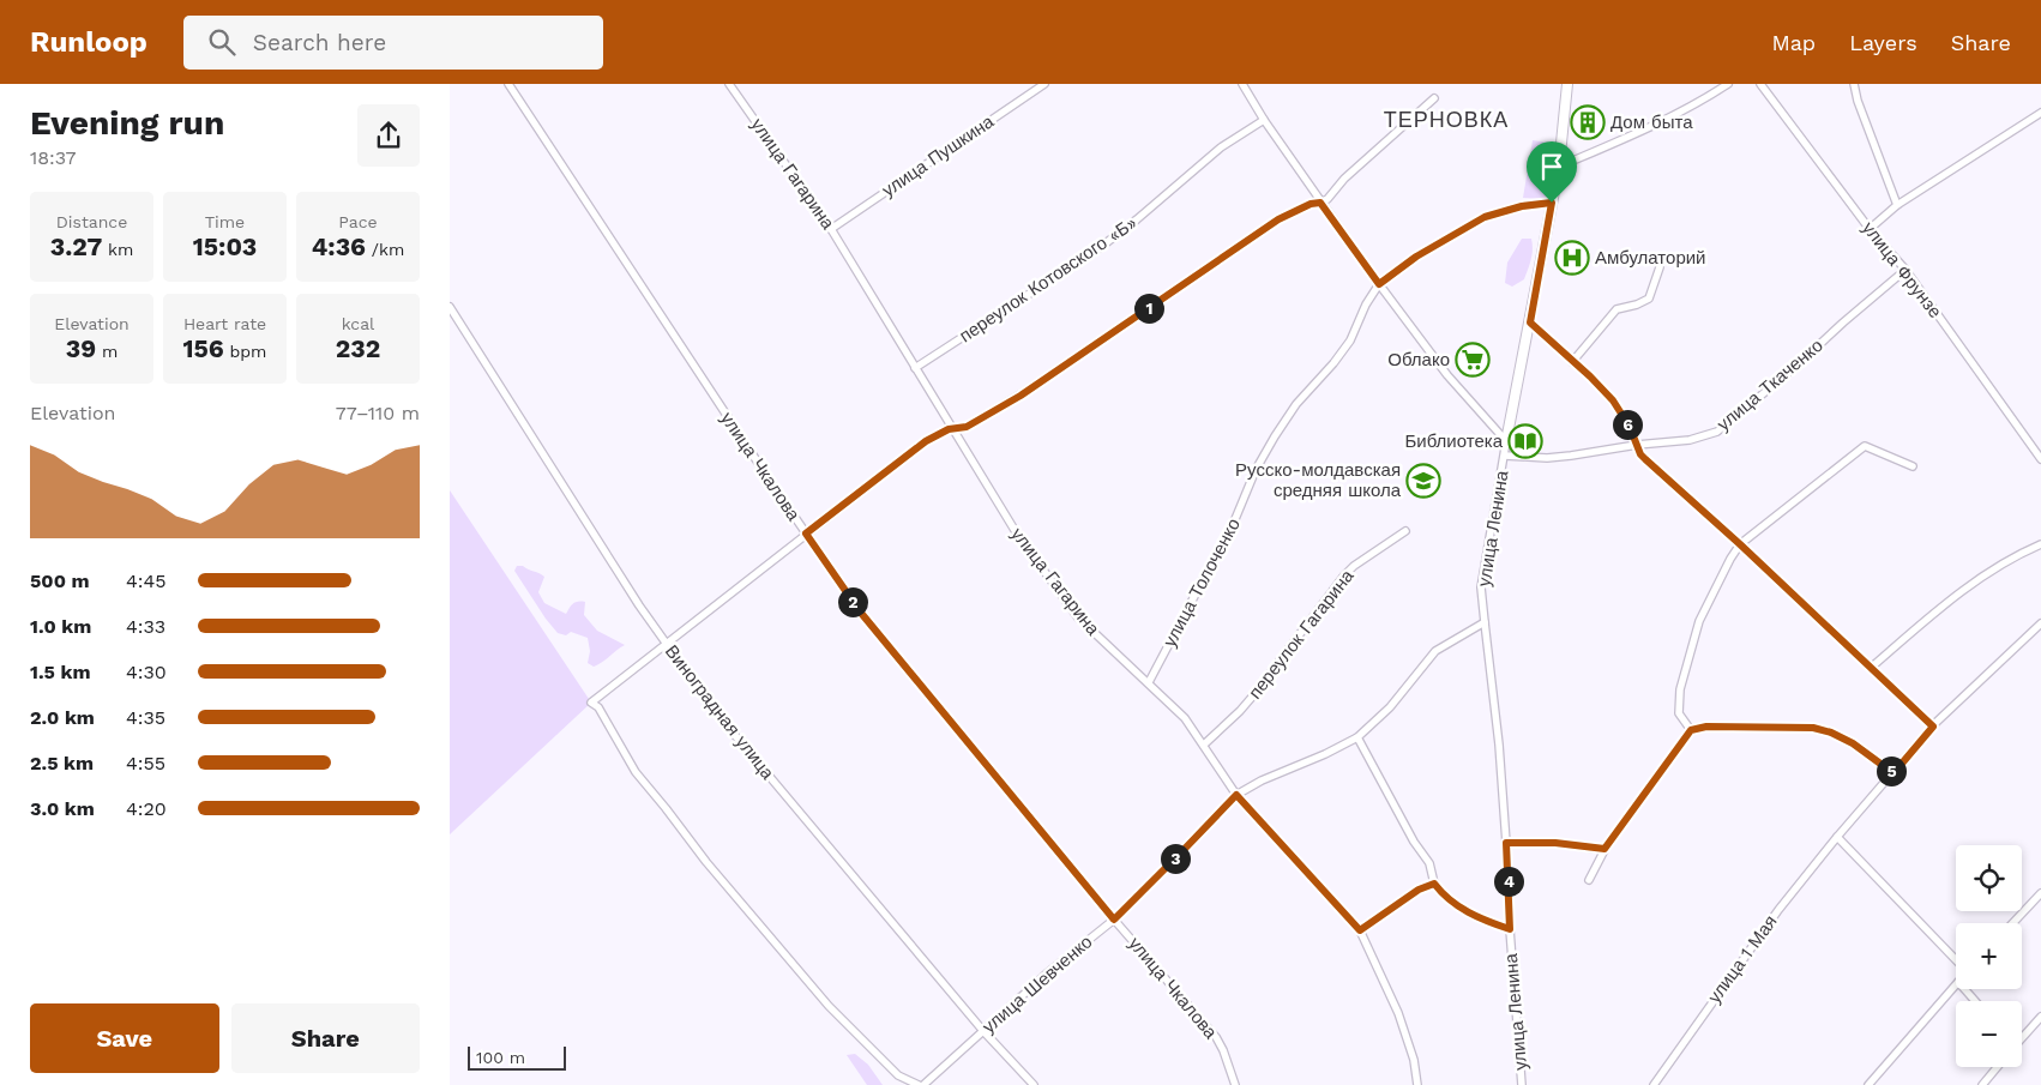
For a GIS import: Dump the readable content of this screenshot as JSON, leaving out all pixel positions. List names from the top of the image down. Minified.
{"streets":{"street":["улица Пушкина","улица Гагарина","улица Фрунзе","переулок Котовского «Б»","улица Ткаченко","улица Чкалова","улица Ленина","улица Толоченко","переулок Гагарина","Виноградная улица","улица 1 Мая","улица Шевченко"]},"crossings":[["улица Пушкина","улица Гагарина"],["улица Гагарина","переулок Котовского «Б»"],["улица Гагарина","улица Толоченко"],["улица Гагарина","переулок Гагарина"],["улица Гагарина","улица Шевченко"],["улица Фрунзе","улица Ткаченко"],["улица Ткаченко","улица Ленина"],["улица Чкалова","улица Шевченко"],["улица Ленина","улица Толоченко"],["улица Ленина","улица Шевченко"],["Виноградная улица","улица Шевченко"]],"districts":["ТЕРНОВКА"],"places":{"building":["Дом быта"],"hospital":["Амбулаторий"],"supermarket":["Облако"],"library":["Библиотека"],"school or university":["Русско-молдавская средняя школа"]},"scale_bar":"100 m","page":{"header":"Runloop","search":"Search here","nav":["Map","Layers","Share"],"heading":["Evening run","18:37"],"stats":[["Distance","3.27 km"],["Time","15:03"],["Pace","4:36 /km"],["Elevation","39 m"],["Heart rate","156 bpm"],["kcal","232"]],"pins":["1","6","2","5","3","4"],"chart":["Elevation","77–110 m"],"list":[{"name":"500 m","note":"4:45"},{"name":"1.0 km","note":"4:33"},{"name":"1.5 km","note":"4:30"},{"name":"2.0 km","note":"4:35"},{"name":"2.5 km","note":"4:55"},{"name":"3.0 km","note":"4:20"}],"map_buttons":["+","−"],"buttons":["Save","Share"],"scale":"100 m"}}
